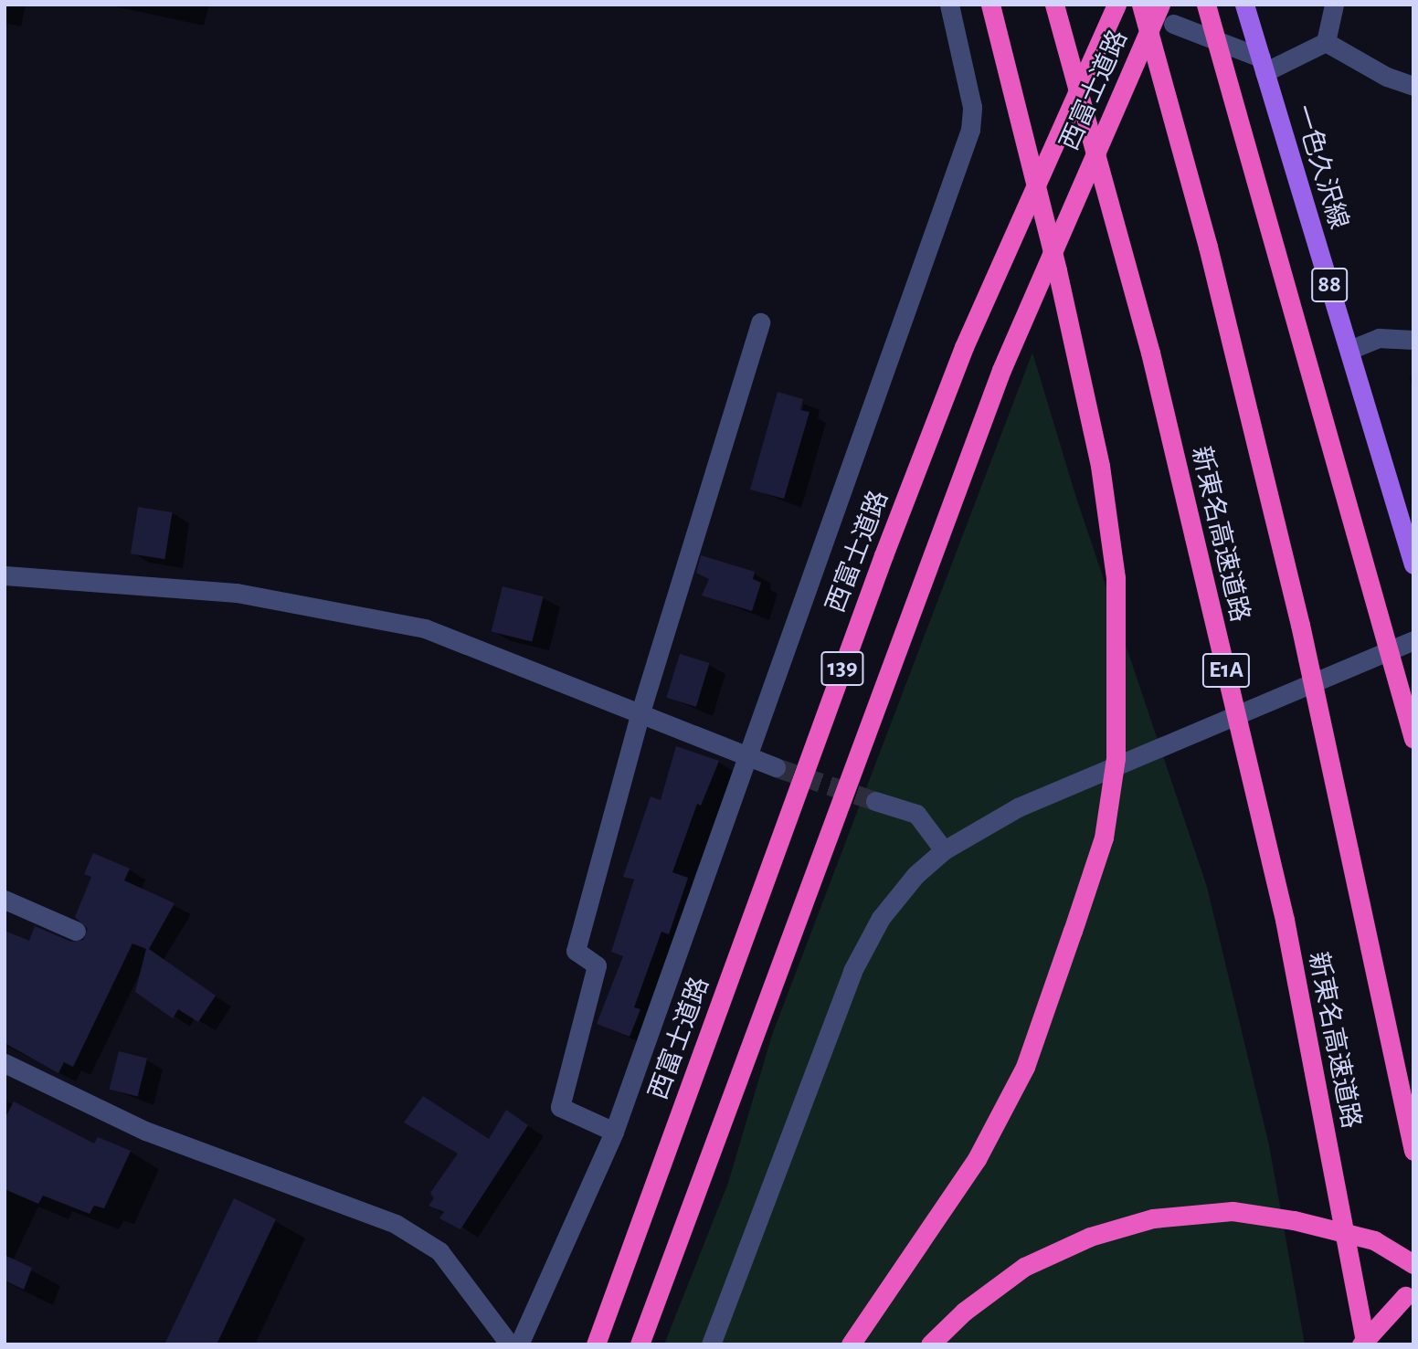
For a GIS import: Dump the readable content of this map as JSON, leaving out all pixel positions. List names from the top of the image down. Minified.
{"streets":{"highway":["西富士道路","新東名高速道路","139","E1A"],"main road":["一色久沢線","88"]}}
